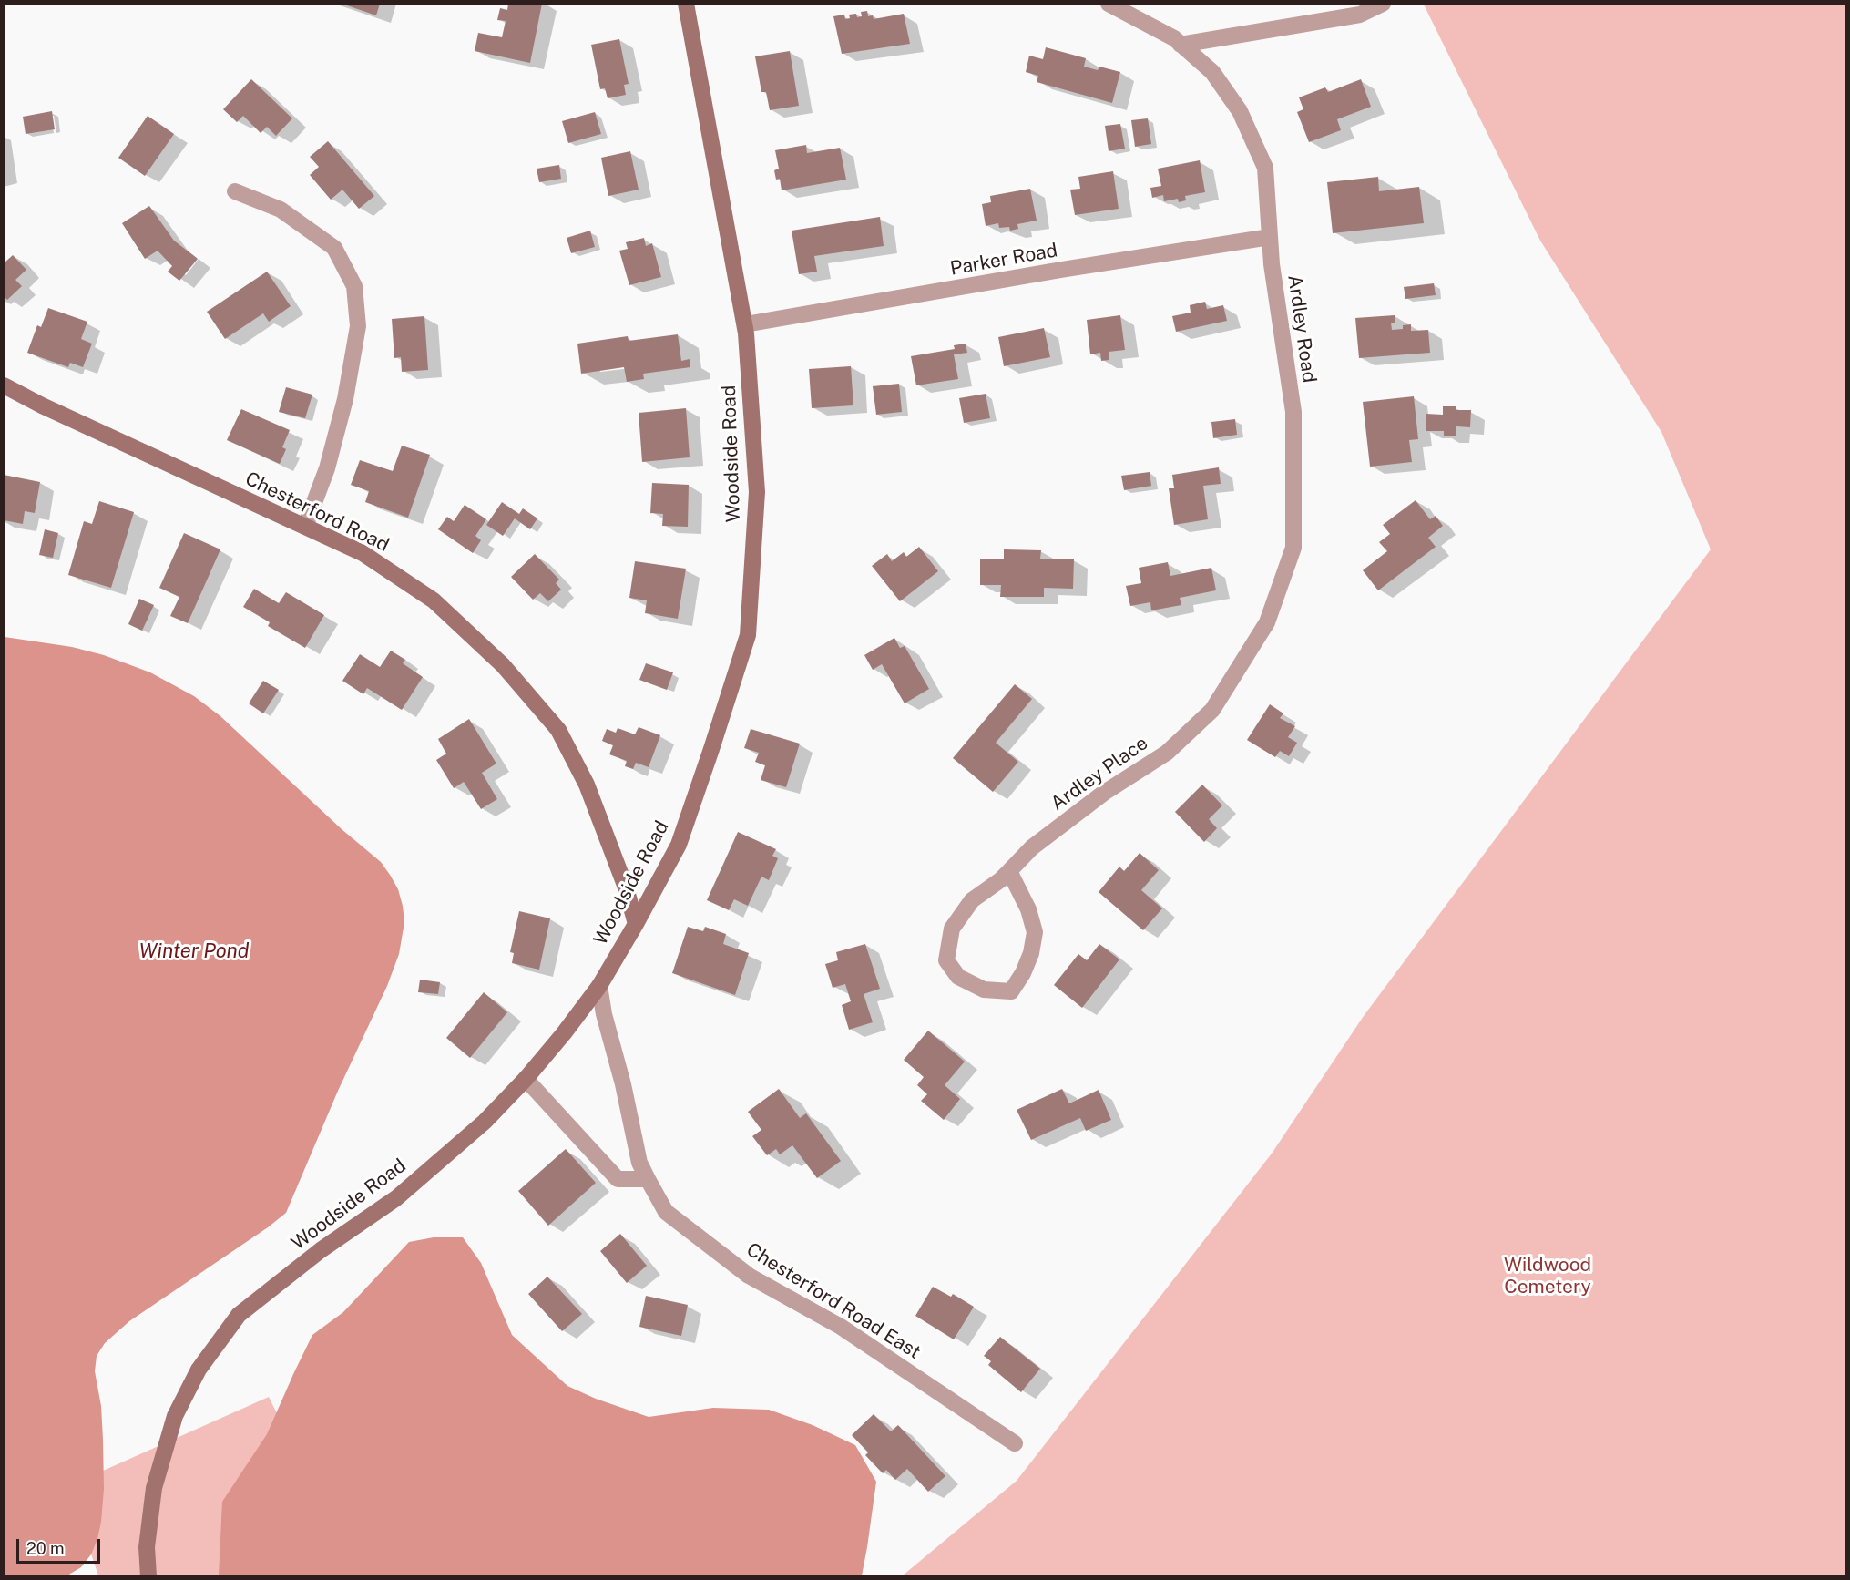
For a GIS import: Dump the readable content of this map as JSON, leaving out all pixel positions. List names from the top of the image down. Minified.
{"streets":{"street":["Parker Road","Ardley Road","Woodside Road","Chesterford Road","Ardley Place","Chesterford Road East"]},"crossings":[["Parker Road","Ardley Road"],["Parker Road","Woodside Road"],["Ardley Road","Ardley Place"],["Woodside Road","Chesterford Road"],["Woodside Road","Chesterford Road East"]],"water":["Winter Pond"],"parks":["Wildwood Cemetery"],"scale_bar":"20 m"}
